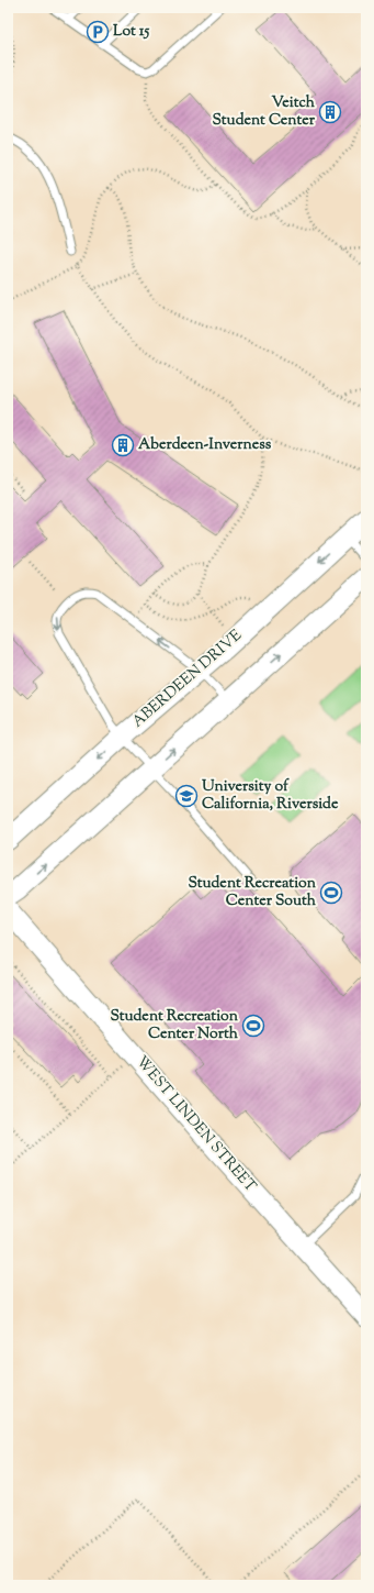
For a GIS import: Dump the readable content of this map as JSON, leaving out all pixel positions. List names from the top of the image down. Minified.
{"streets":{"street":["ABERDEEN DRIVE","WEST LINDEN STREET"]},"places":{"parking":["Lot 15"],"building":["Veitch Student Center","Aberdeen-Inverness"],"school or university":["University of California, Riverside"],"sports":["Student Recreation Center South","Student Recreation Center North"]}}
